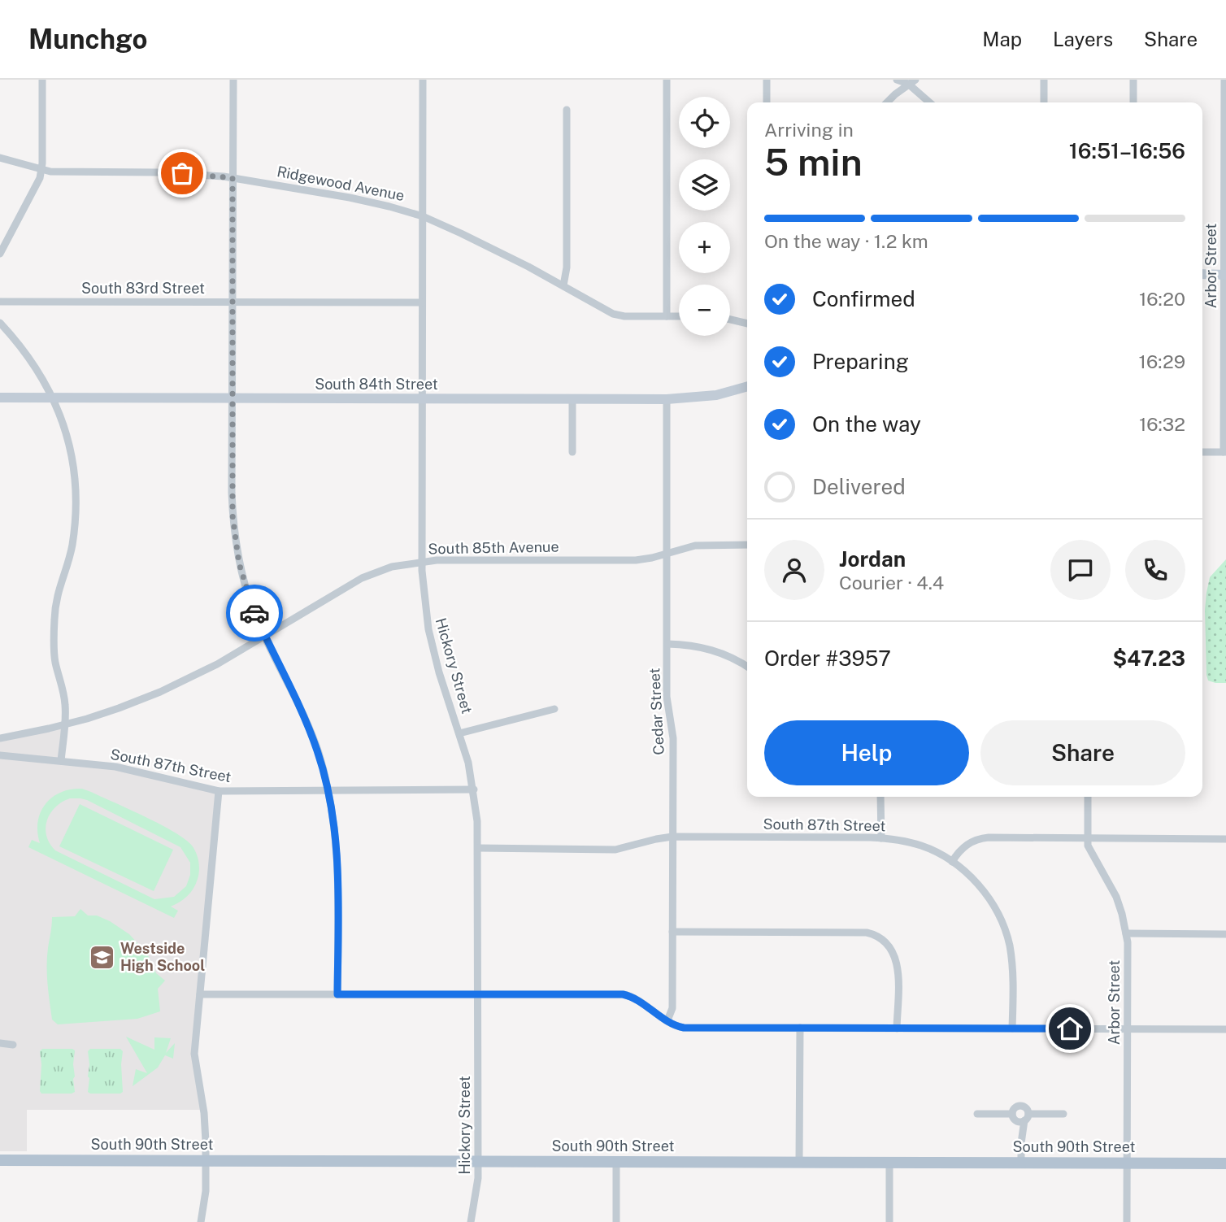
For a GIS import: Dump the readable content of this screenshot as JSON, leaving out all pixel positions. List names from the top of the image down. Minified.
{"streets":{"main road":["South 84th Street","South 90th Street"],"street":["Ridgewood Avenue","Arbor Street","South 83rd Street","South 85th Avenue","Hickory Street","Cedar Street","South 87th Street"]},"crossings":[["Ridgewood Avenue","Hickory Street"],["Arbor Street","South 90th Street"],["South 83rd Street","Hickory Street"],["South 84th Street","Hickory Street"],["South 84th Street","Cedar Street"],["South 85th Avenue","Hickory Street"],["South 85th Avenue","Cedar Street"],["Hickory Street","South 87th Street"],["Hickory Street","South 90th Street"],["Cedar Street","South 87th Street"]],"places":{"school or university":["Westside High School"]},"page":{"header":"Munchgo","nav":["Map","Layers","Share"],"map_buttons":["+","−"],"heading":["5 min","Arriving in","16:51–16:56"],"panel":["Jordan","Courier · 4.4","Order #3957","$47.23"],"bar":"On the way · 1.2 km","list":[["Confirmed","16:20"],["Preparing","16:29"],["On the way","16:32"],"Delivered"],"buttons":["Help","Share"]}}
